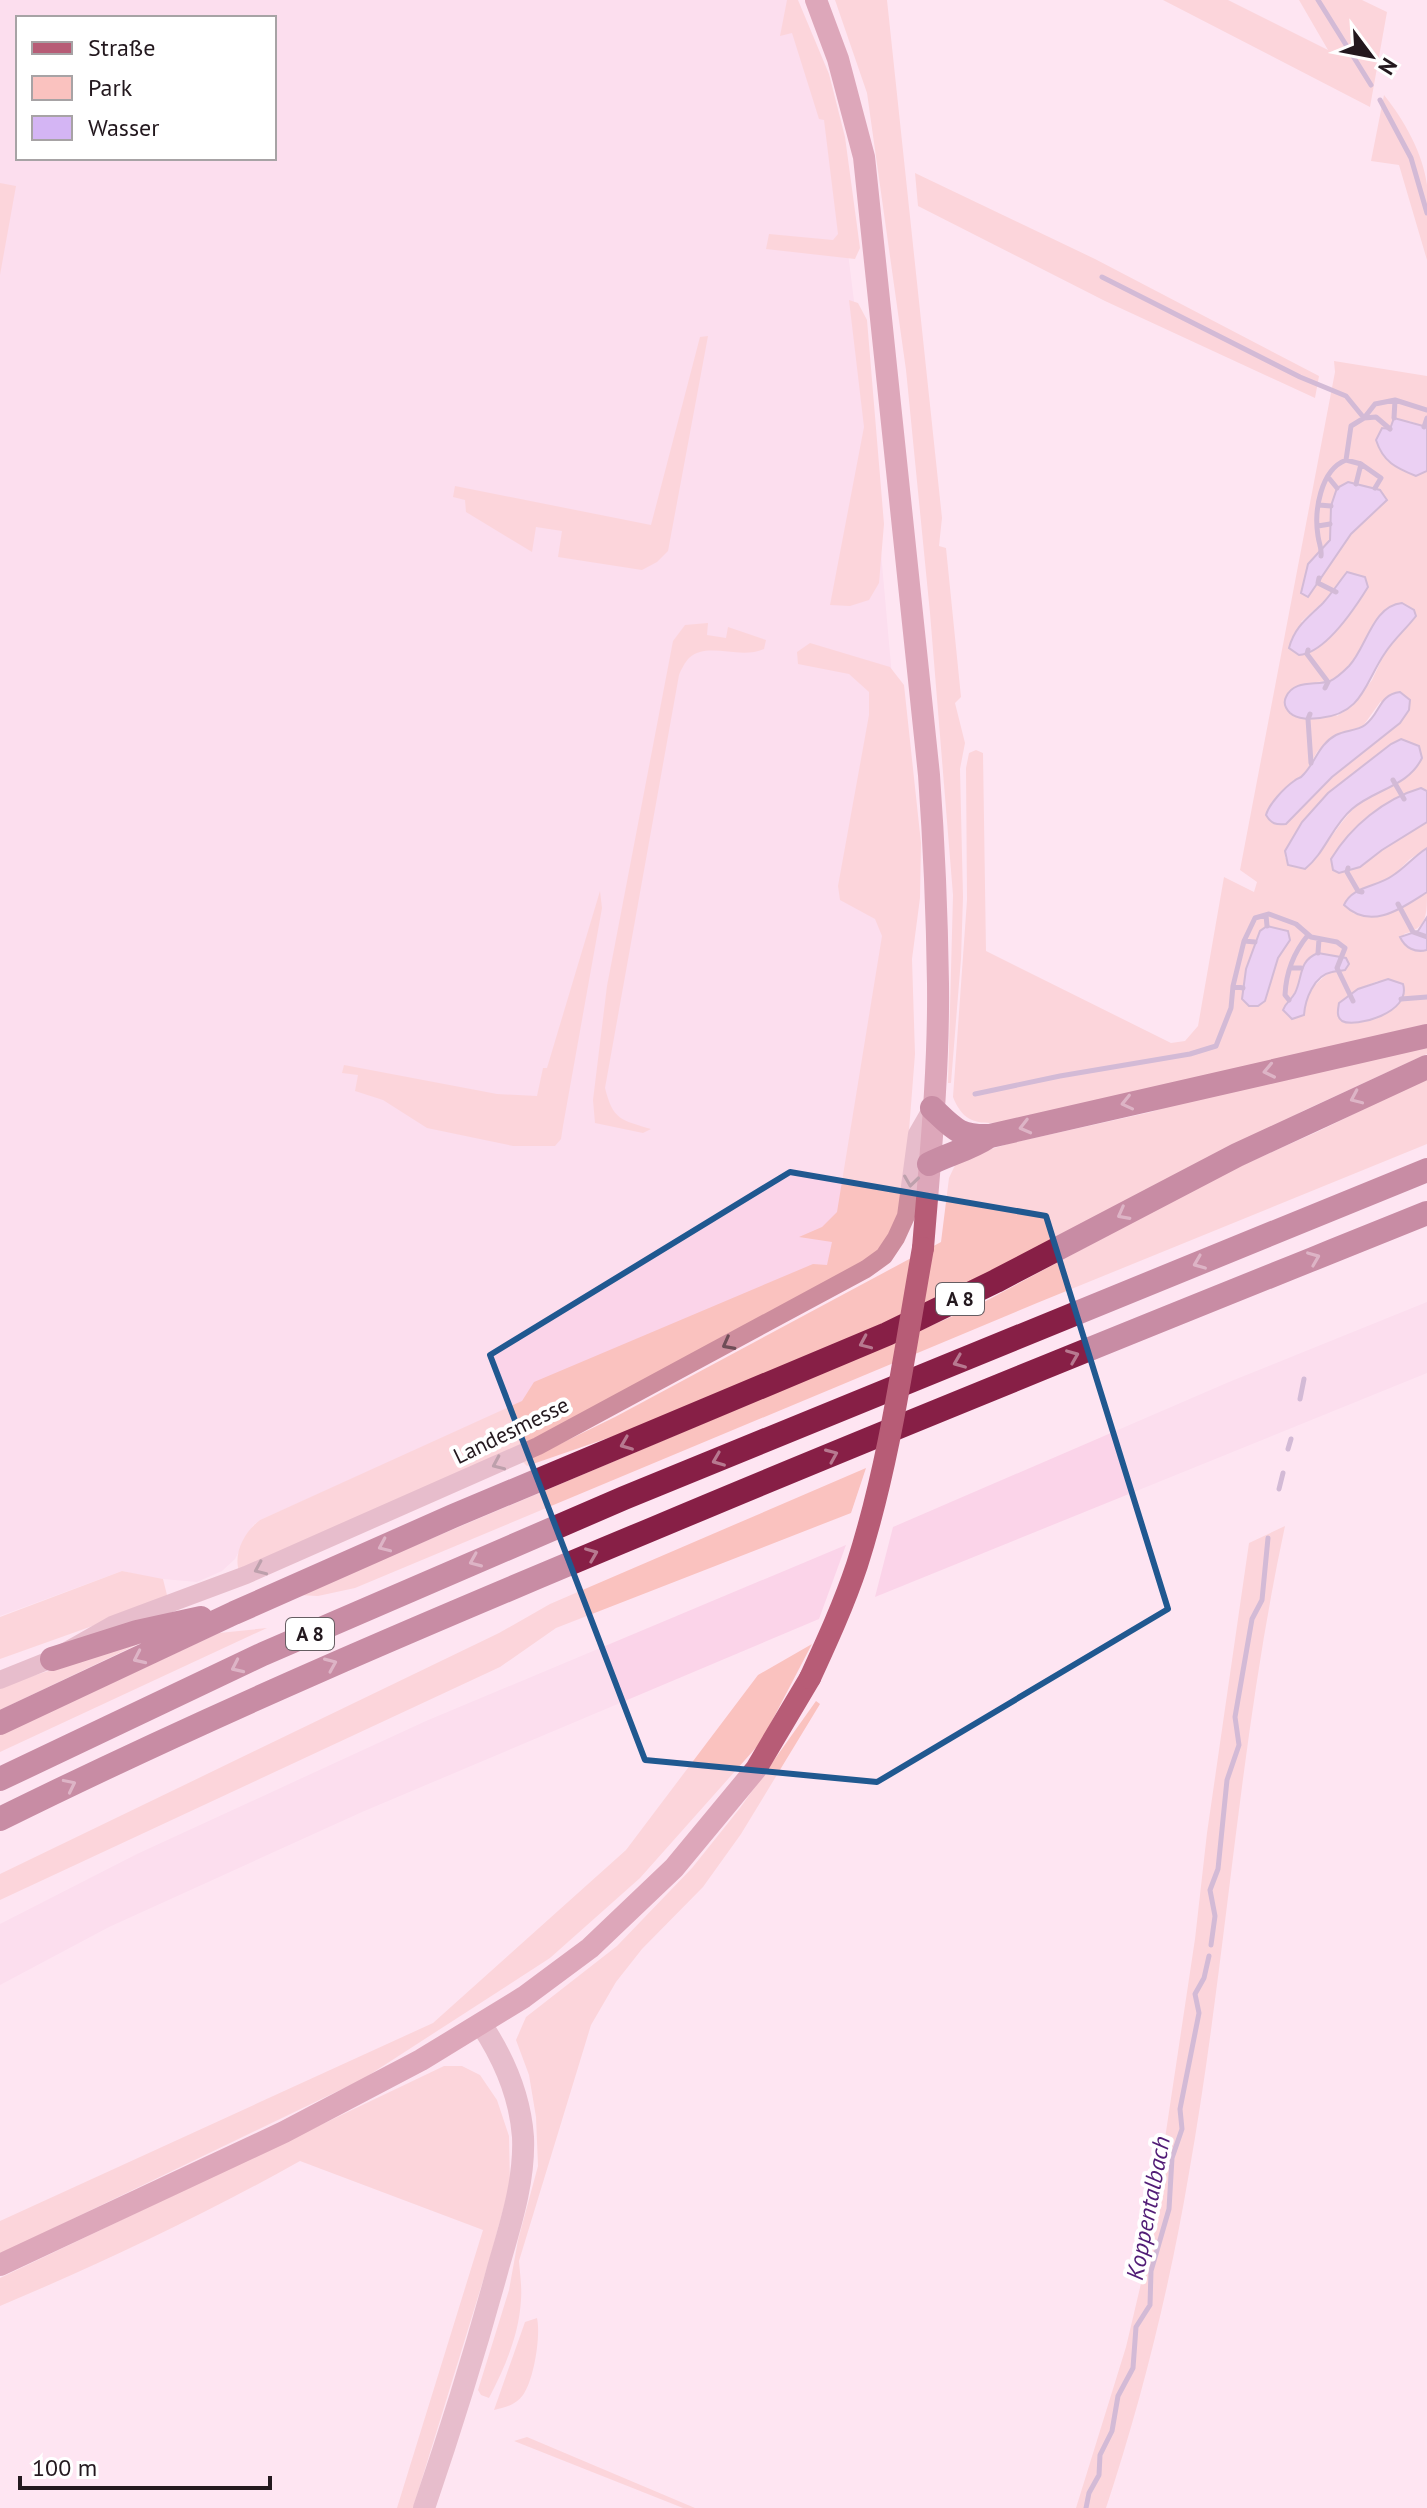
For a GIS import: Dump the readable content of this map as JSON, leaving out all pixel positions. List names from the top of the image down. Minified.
{"streets":{"highway":["A 8"],"street":["Landesmesse"]},"one_way":["Landesmesse"],"water":["Koppentalbach"],"legend":["Straße","Park","Wasser"],"scale_bar":"100 m","north":"bottom right"}
